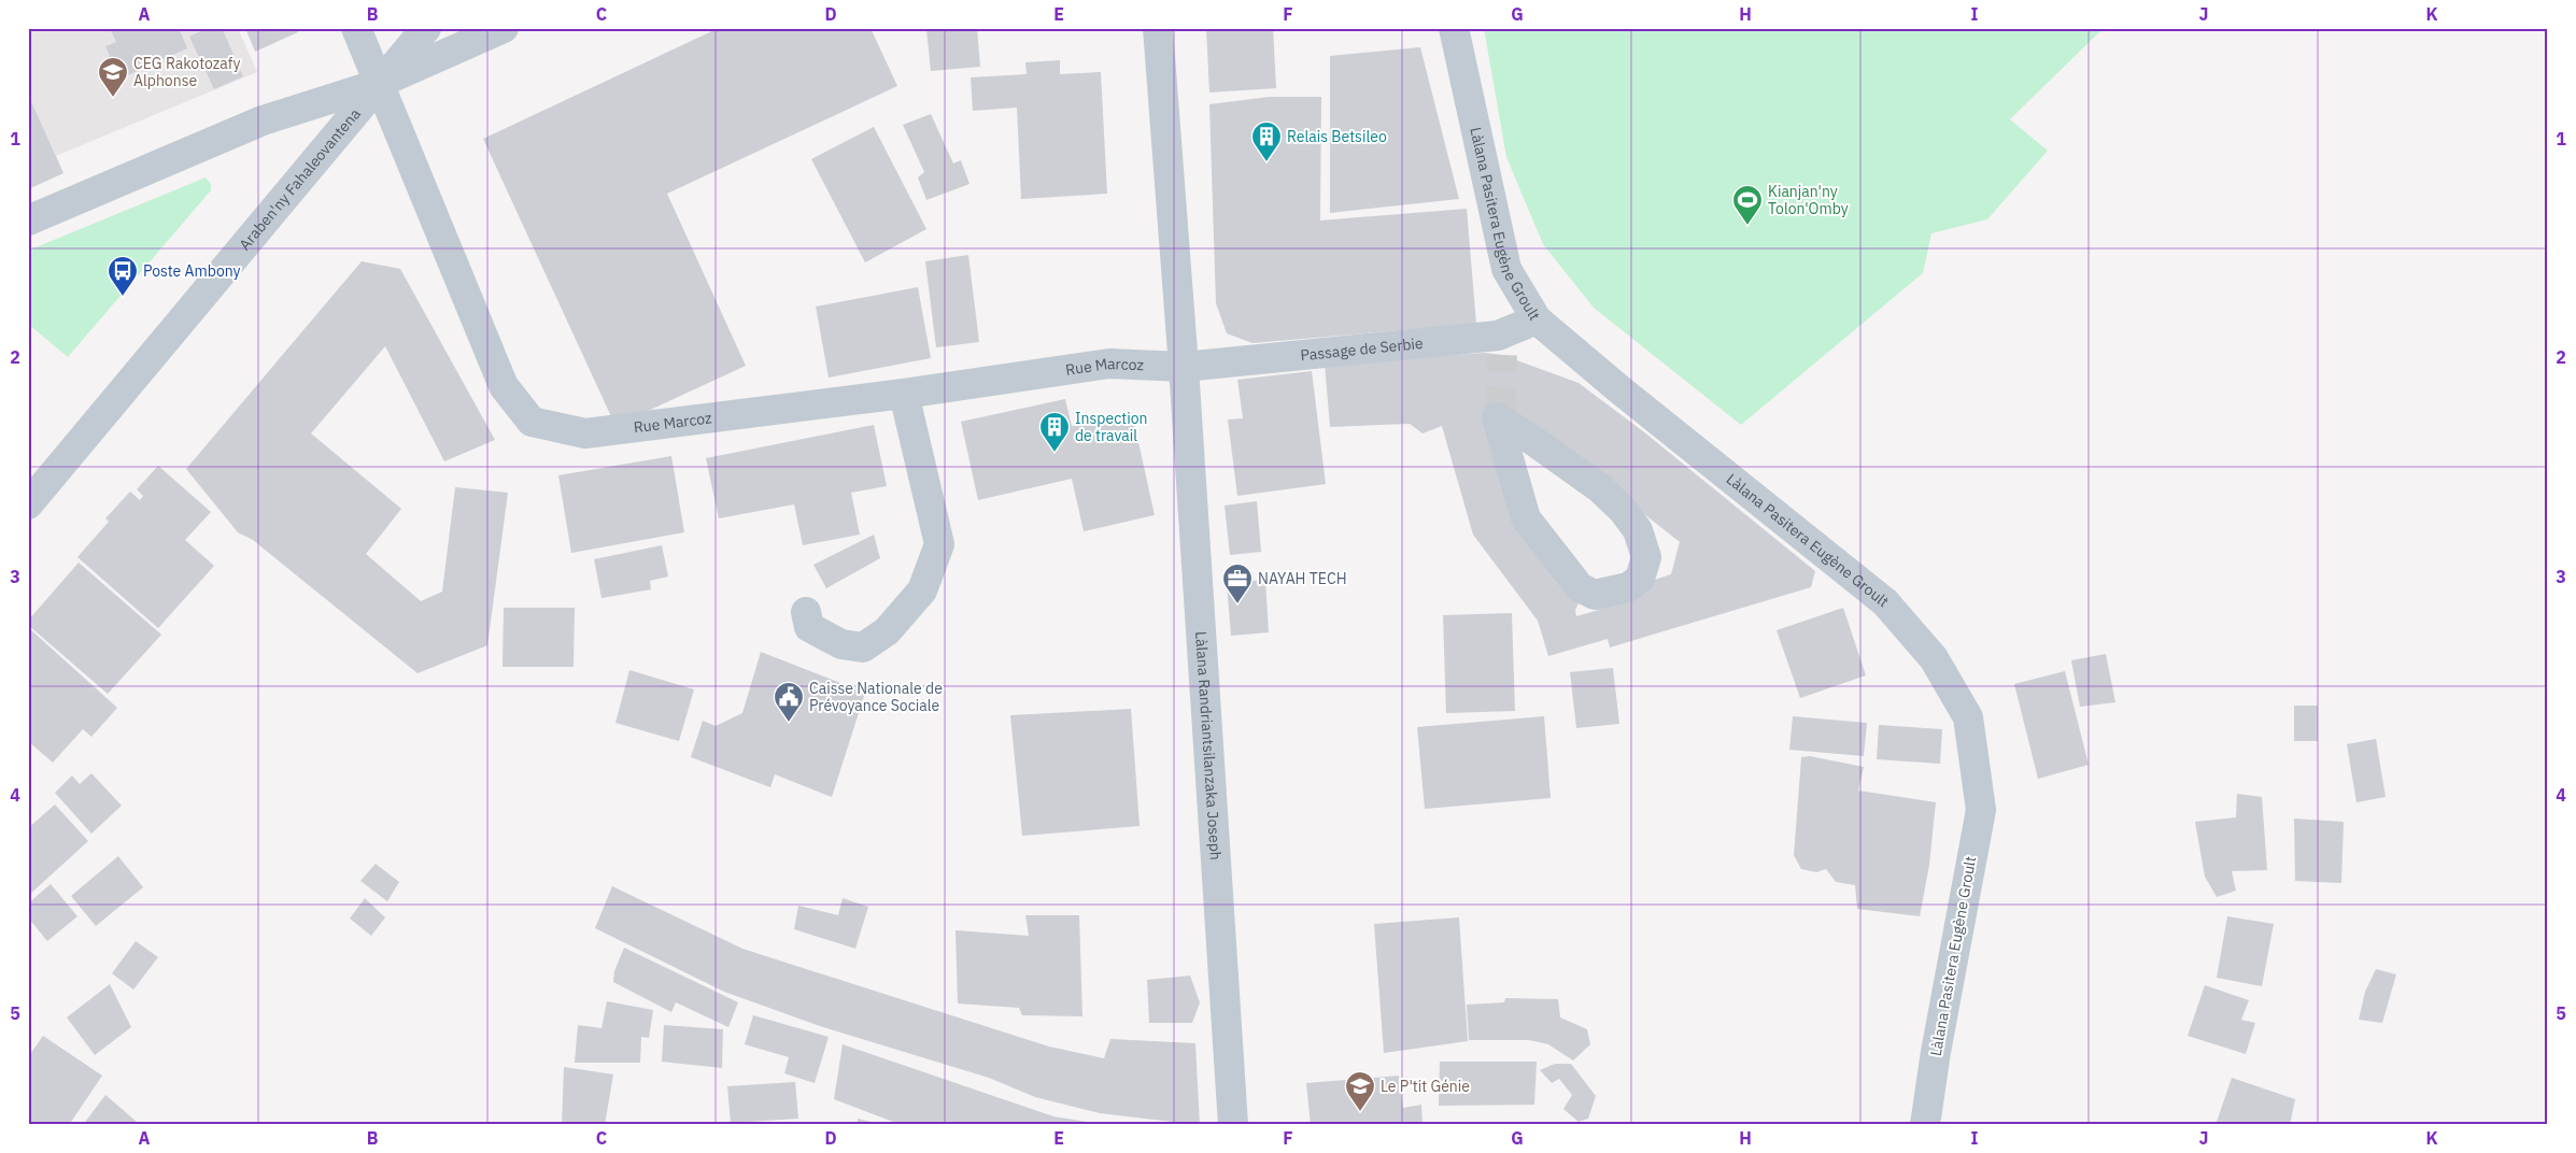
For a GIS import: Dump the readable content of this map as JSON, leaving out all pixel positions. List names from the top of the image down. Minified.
{"streets":{"street":["Araben'ny Fahaleovantena","Làlana Pasitera Eugène Groult","Passage de Serbie","Rue Marcoz","Làlana Randriantsilanzaka Joseph"]},"crossings":[["Araben'ny Fahaleovantena","Rue Marcoz"],["Làlana Pasitera Eugène Groult","Passage de Serbie"],["Passage de Serbie","Rue Marcoz"],["Passage de Serbie","Làlana Randriantsilanzaka Joseph"],["Rue Marcoz","Làlana Randriantsilanzaka Joseph"]],"places":{"school or university":["CEG Rakotozafy Alphonse","Le P'tit Génie"],"building":["Relais Betsileo","Inspection de travail"],"sports":["Kianjan'ny Tolon'Omby"],"bus stop":["Poste Ambony"],"office":["NAYAH TECH"],"public building":["Caisse Nationale de Prévoyance Sociale"]},"grid":{"columns":["A","B","C","D","E","F","G","H","I","J","K"],"rows":["1","2","3","4","5"]}}
